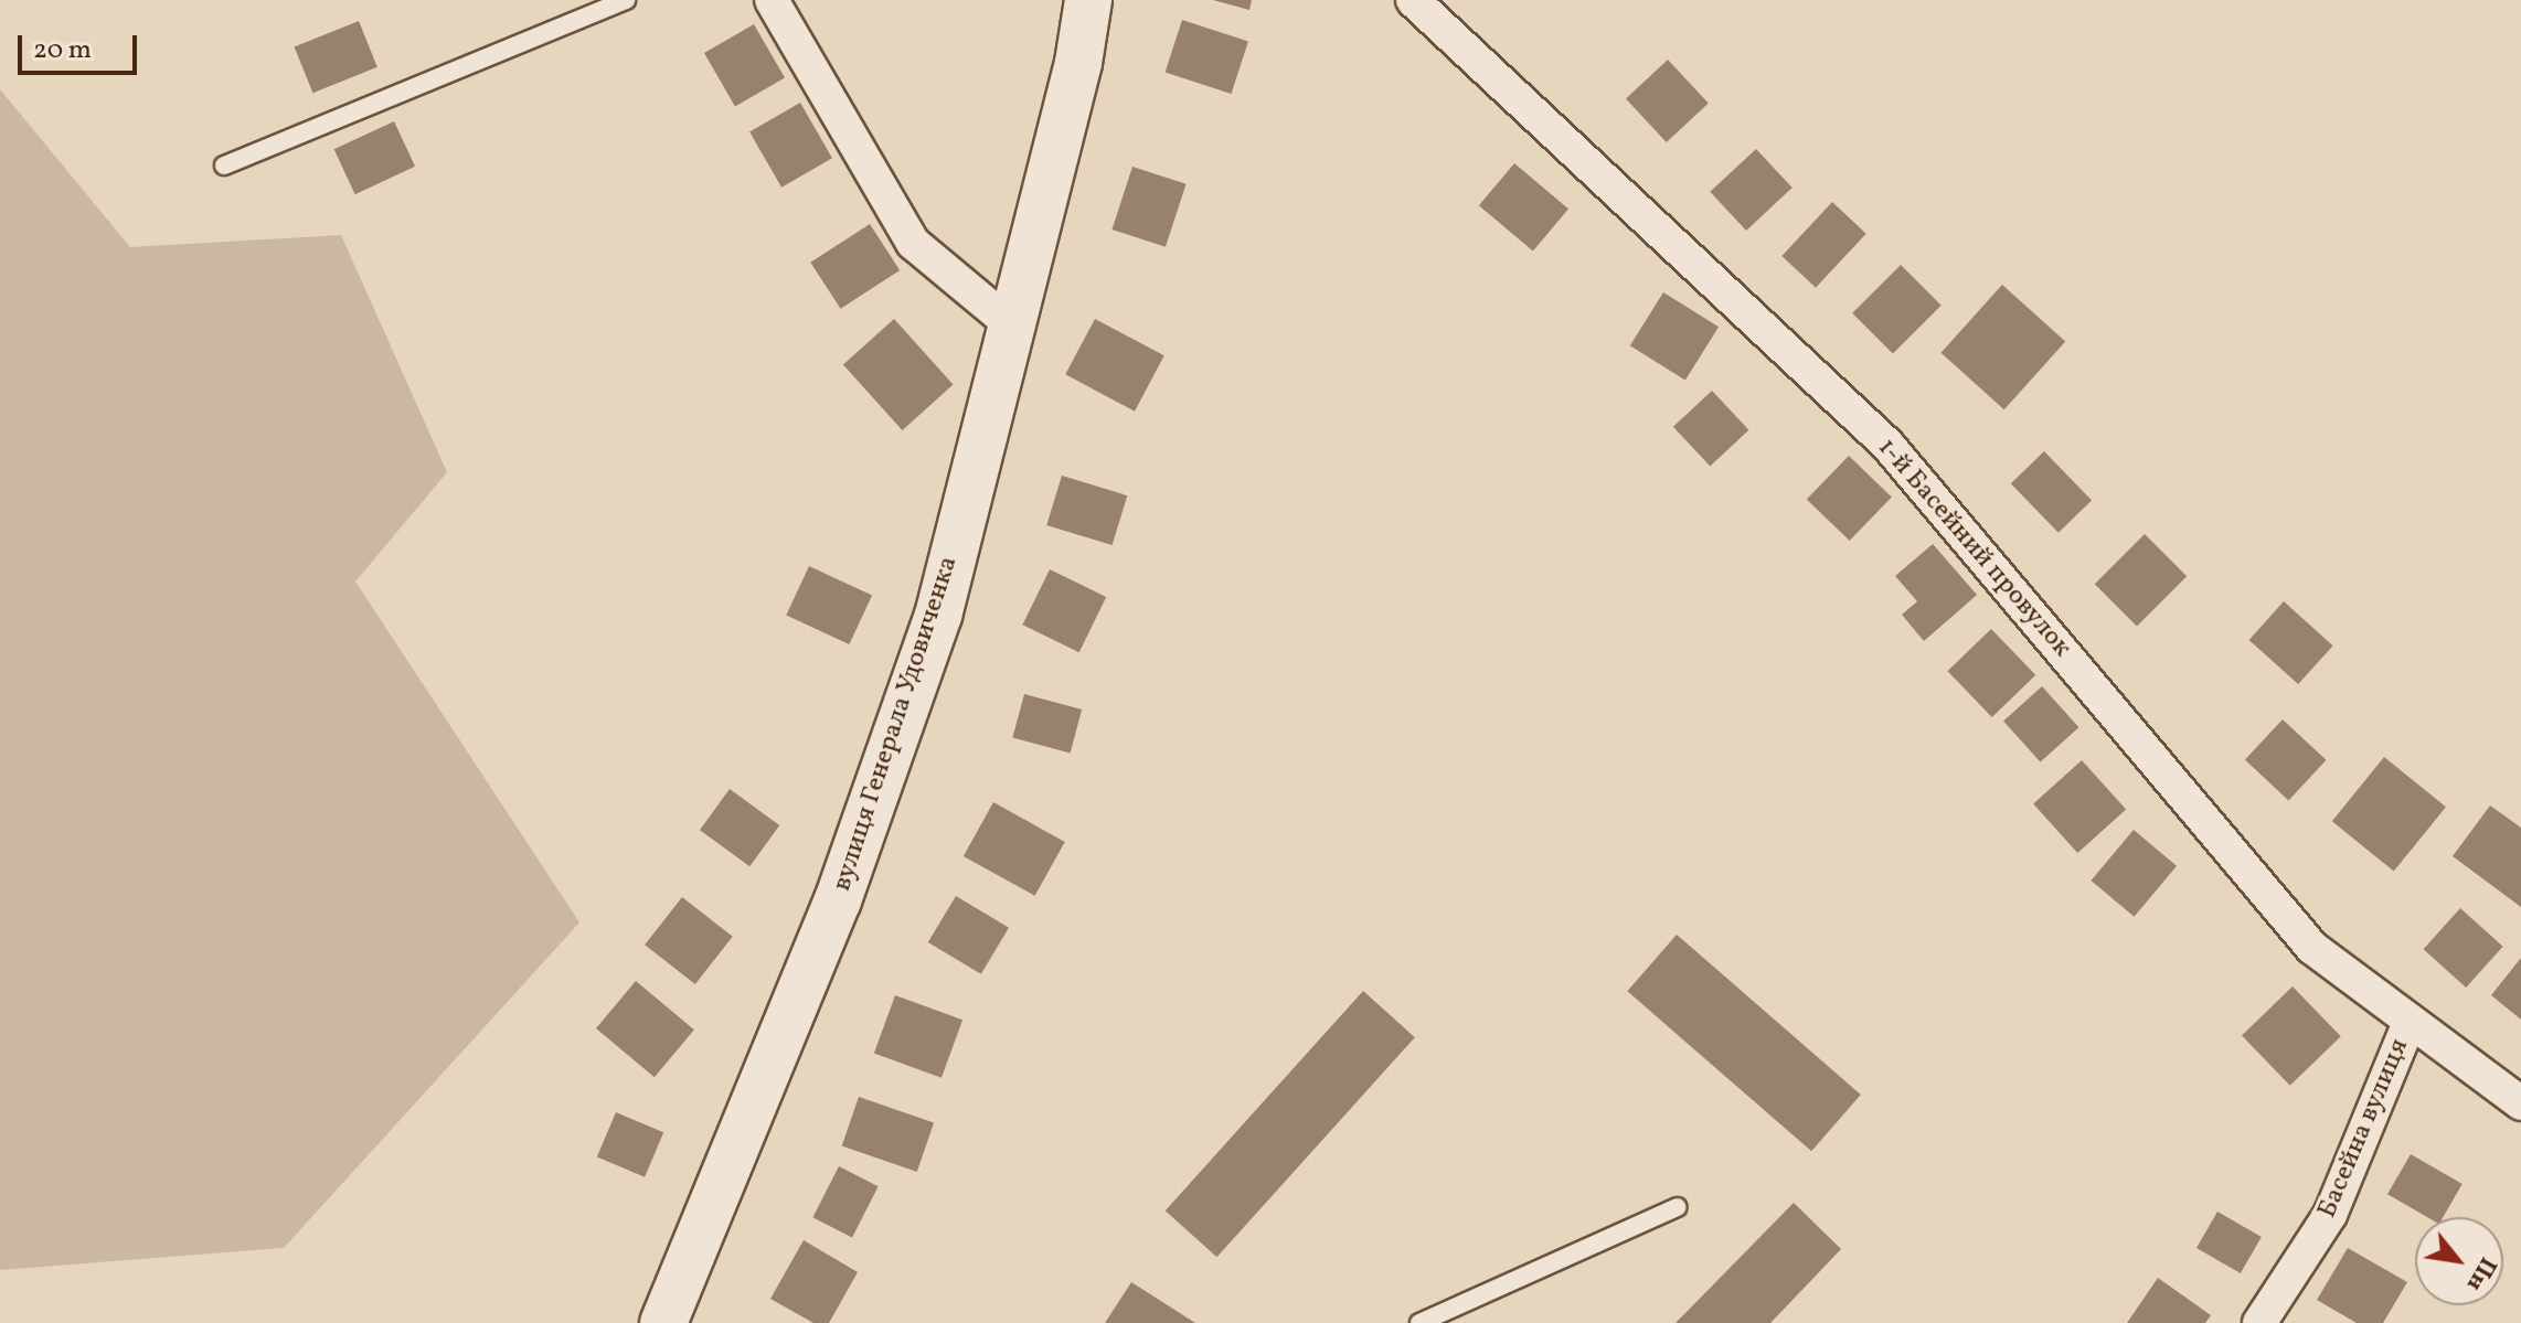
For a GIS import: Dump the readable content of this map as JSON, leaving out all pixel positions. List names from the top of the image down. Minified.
{"streets":{"main road":["вулиця Генерала Удовиченка"],"street":["1-й Басейний провулок","Басейна вулиця"]},"crossings":[["1-й Басейний провулок","Басейна вулиця"]],"scale_bar":"20 m","north":"bottom right"}
